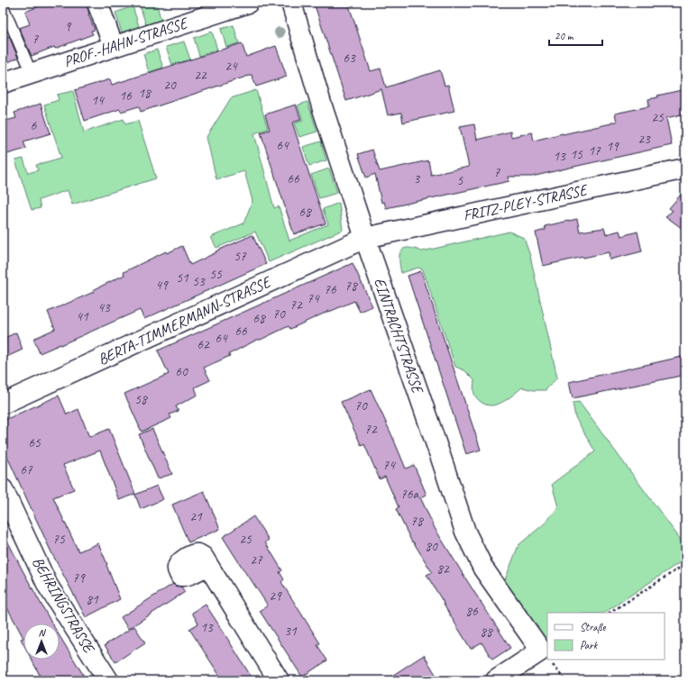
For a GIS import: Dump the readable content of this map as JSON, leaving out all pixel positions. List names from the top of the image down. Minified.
{"streets":{"street":["PROF.-HAHN-STRASSE","FRITZ-PLEY-STRASSE","BERTA-TIMMERMANN-STRASSE","EINTRACHTSTRASSE","BEHRINGSTRASSE"]},"crossings":[["FRITZ-PLEY-STRASSE","BERTA-TIMMERMANN-STRASSE"],["FRITZ-PLEY-STRASSE","EINTRACHTSTRASSE"],["BERTA-TIMMERMANN-STRASSE","EINTRACHTSTRASSE"]],"house_numbers":["9","7","63","24","22","20","18","16","14","25","6","23","64","19","17","15","13","7","66","3","5","68","57","55","51","53","49","78","76","74","72","43","70","41","68","66","64","62","60","58","70","72","65","74","67","76a","21","78","75","25","80","27","82","79","29","81","86","13","31","88"],"legend":["Straße","Park"],"scale_bar":"20 m","north":"top"}
